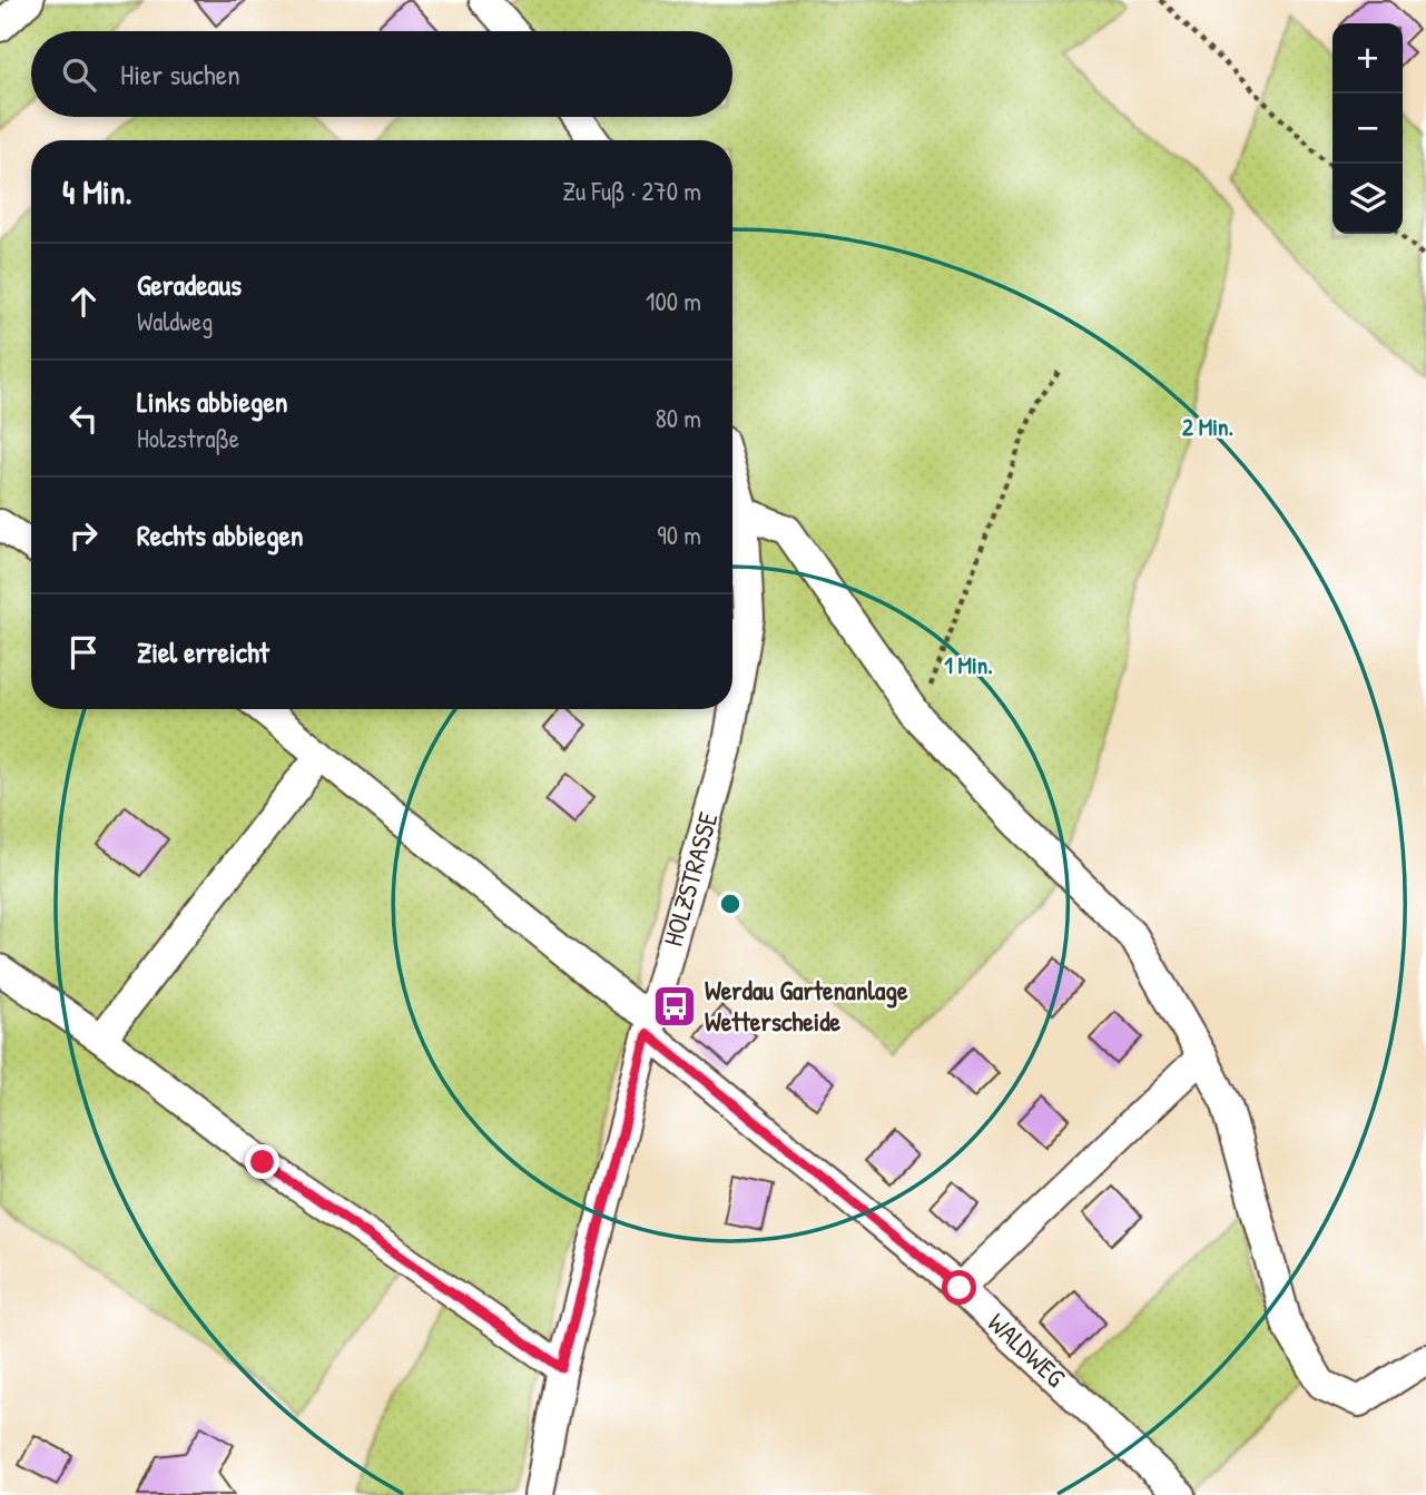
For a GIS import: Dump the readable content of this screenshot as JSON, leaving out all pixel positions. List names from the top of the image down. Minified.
{"streets":{"street":["HOLZSTRASSE","WALDWEG"]},"crossings":[["HOLZSTRASSE","WALDWEG"]],"places":{"bus stop":["Werdau Gartenanlage Wetterscheide"]},"page":{"map_buttons":["+","−"],"search":"Hier suchen","heading":["4 Min.","Zu Fuß · 270 m"],"list":[["Geradeaus","Waldweg","100 m"],["Links abbiegen","Holzstraße","80 m"],["Rechts abbiegen","90 m"],"Ziel erreicht"]},"rings":["2 Min.","1 Min."]}
